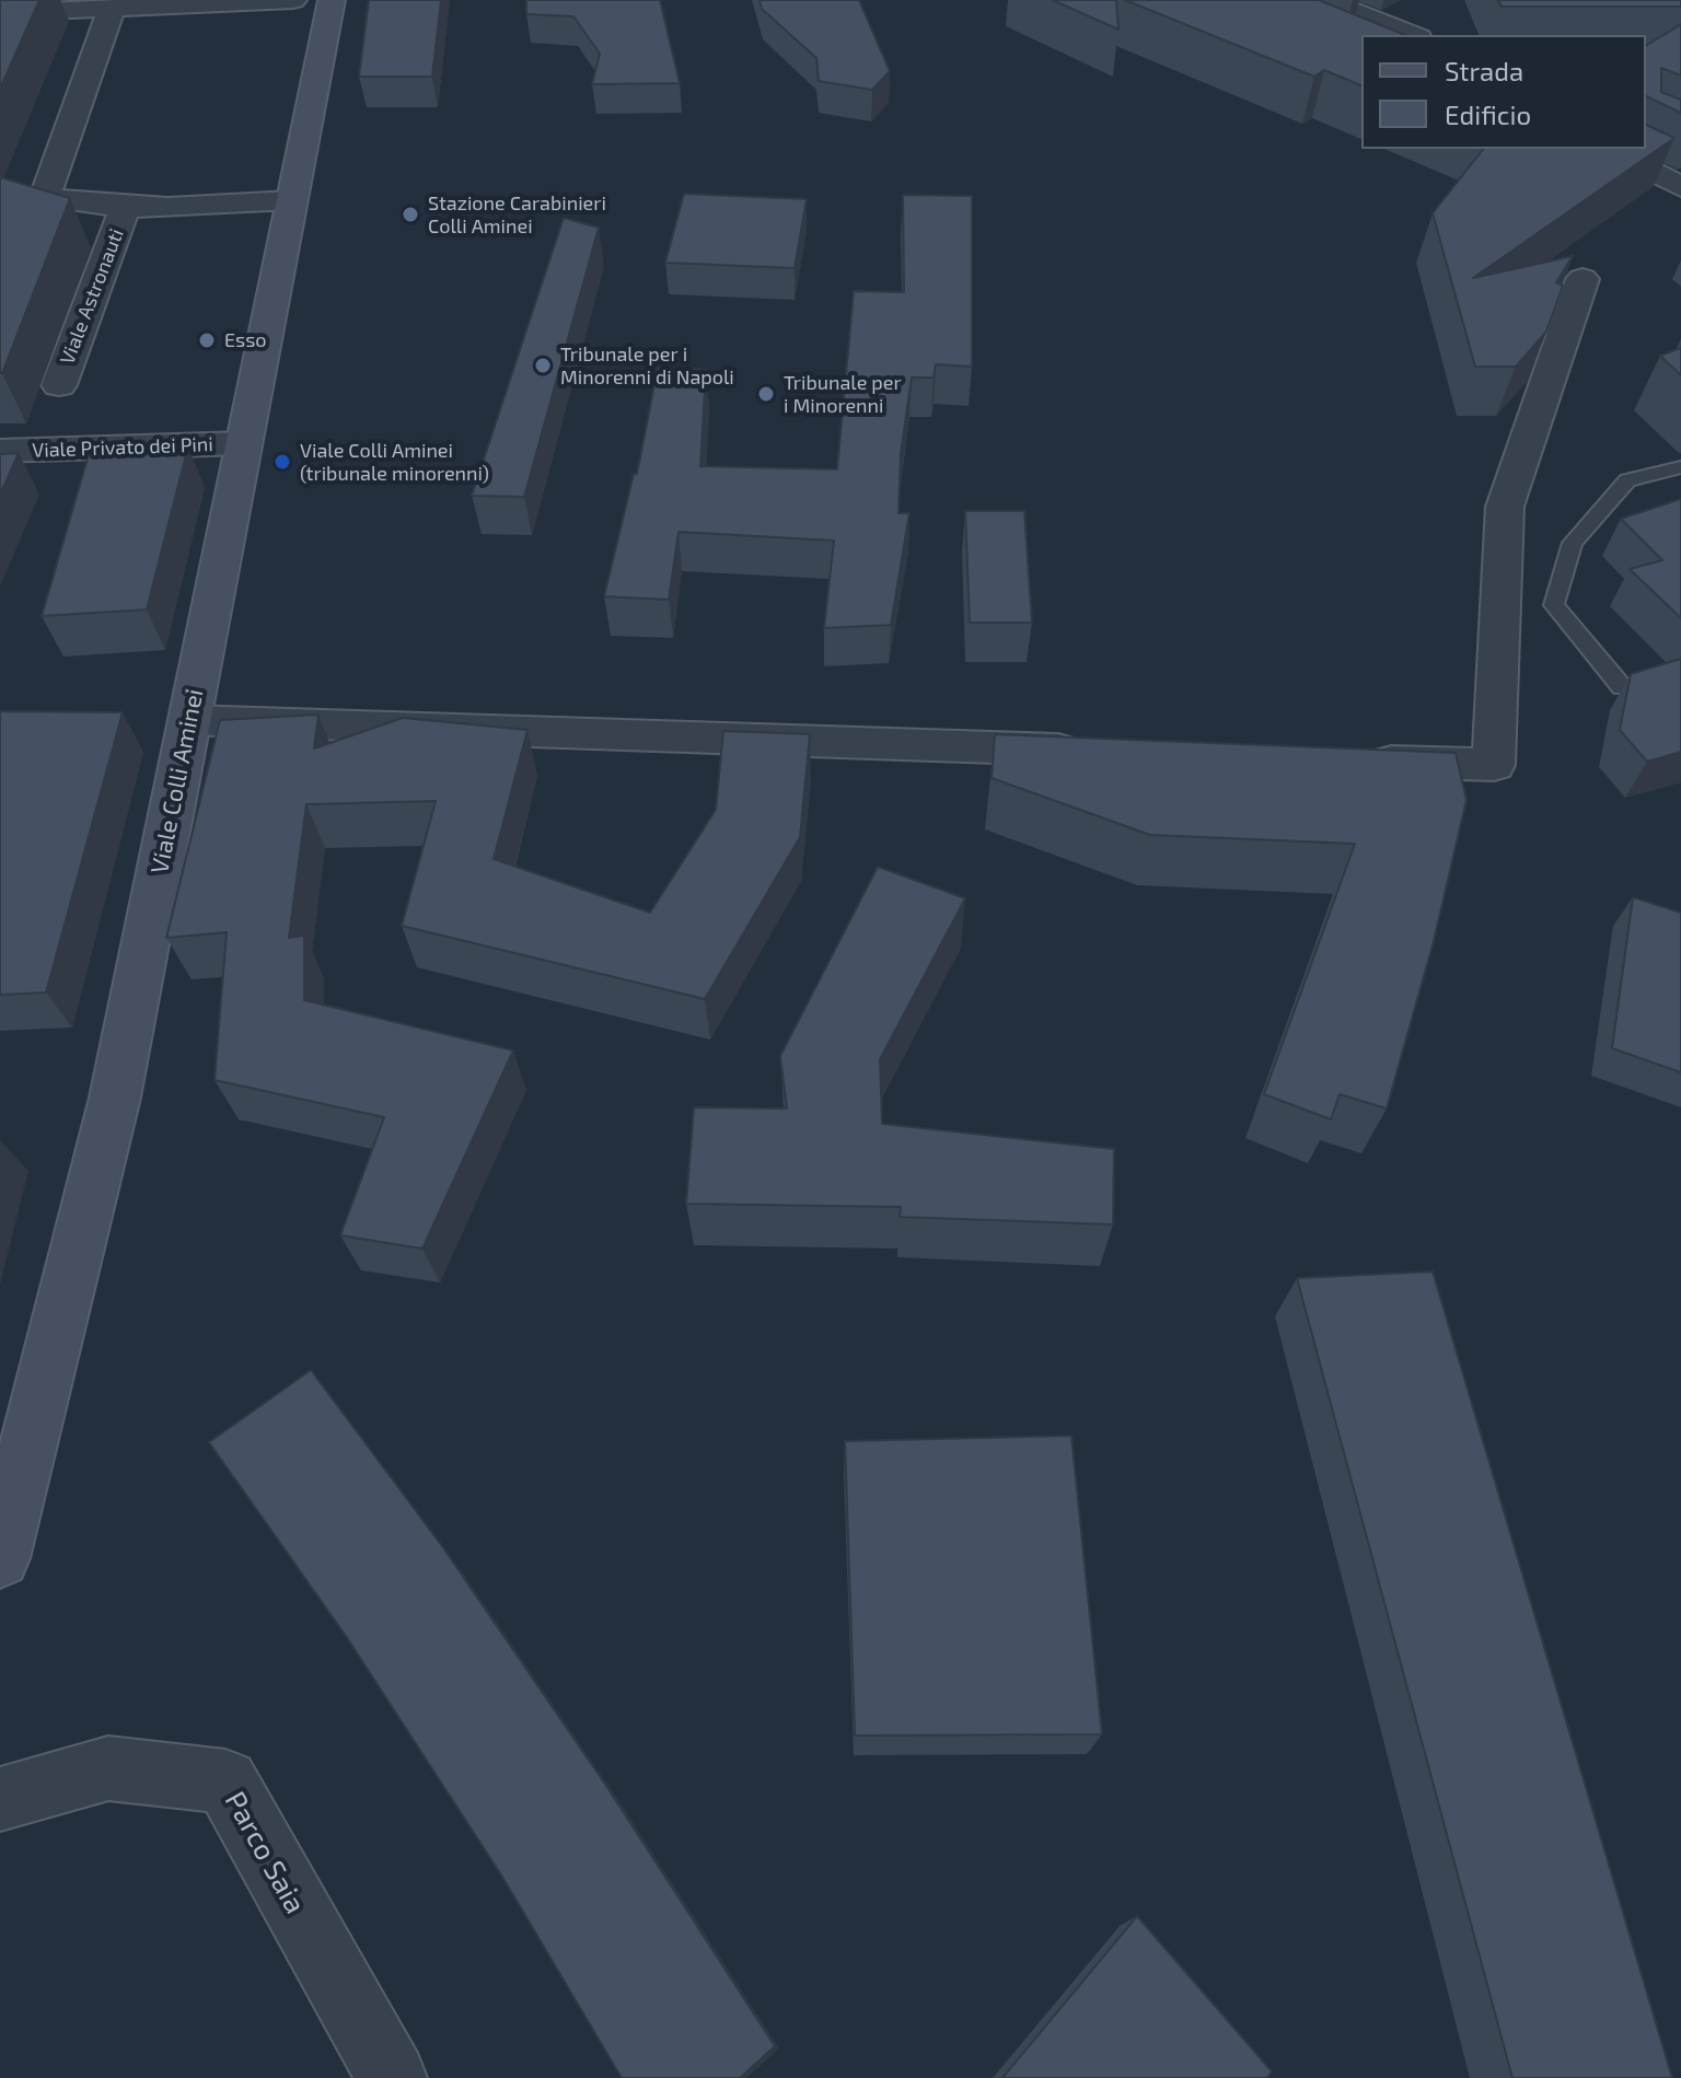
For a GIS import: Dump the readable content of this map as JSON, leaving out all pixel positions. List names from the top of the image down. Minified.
{"streets":{"main road":["Viale Colli Aminei"],"street":["Viale Astronauti","Viale Privato dei Pini","Parco Saia"]},"crossings":[["Viale Privato dei Pini","Viale Colli Aminei"]],"places":["Stazione Carabinieri Colli Aminei","Esso","Tribunale per i Minorenni di Napoli","Tribunale per i Minorenni","Viale Colli Aminei (tribunale minorenni)"],"legend":["Strada","Edificio"]}
